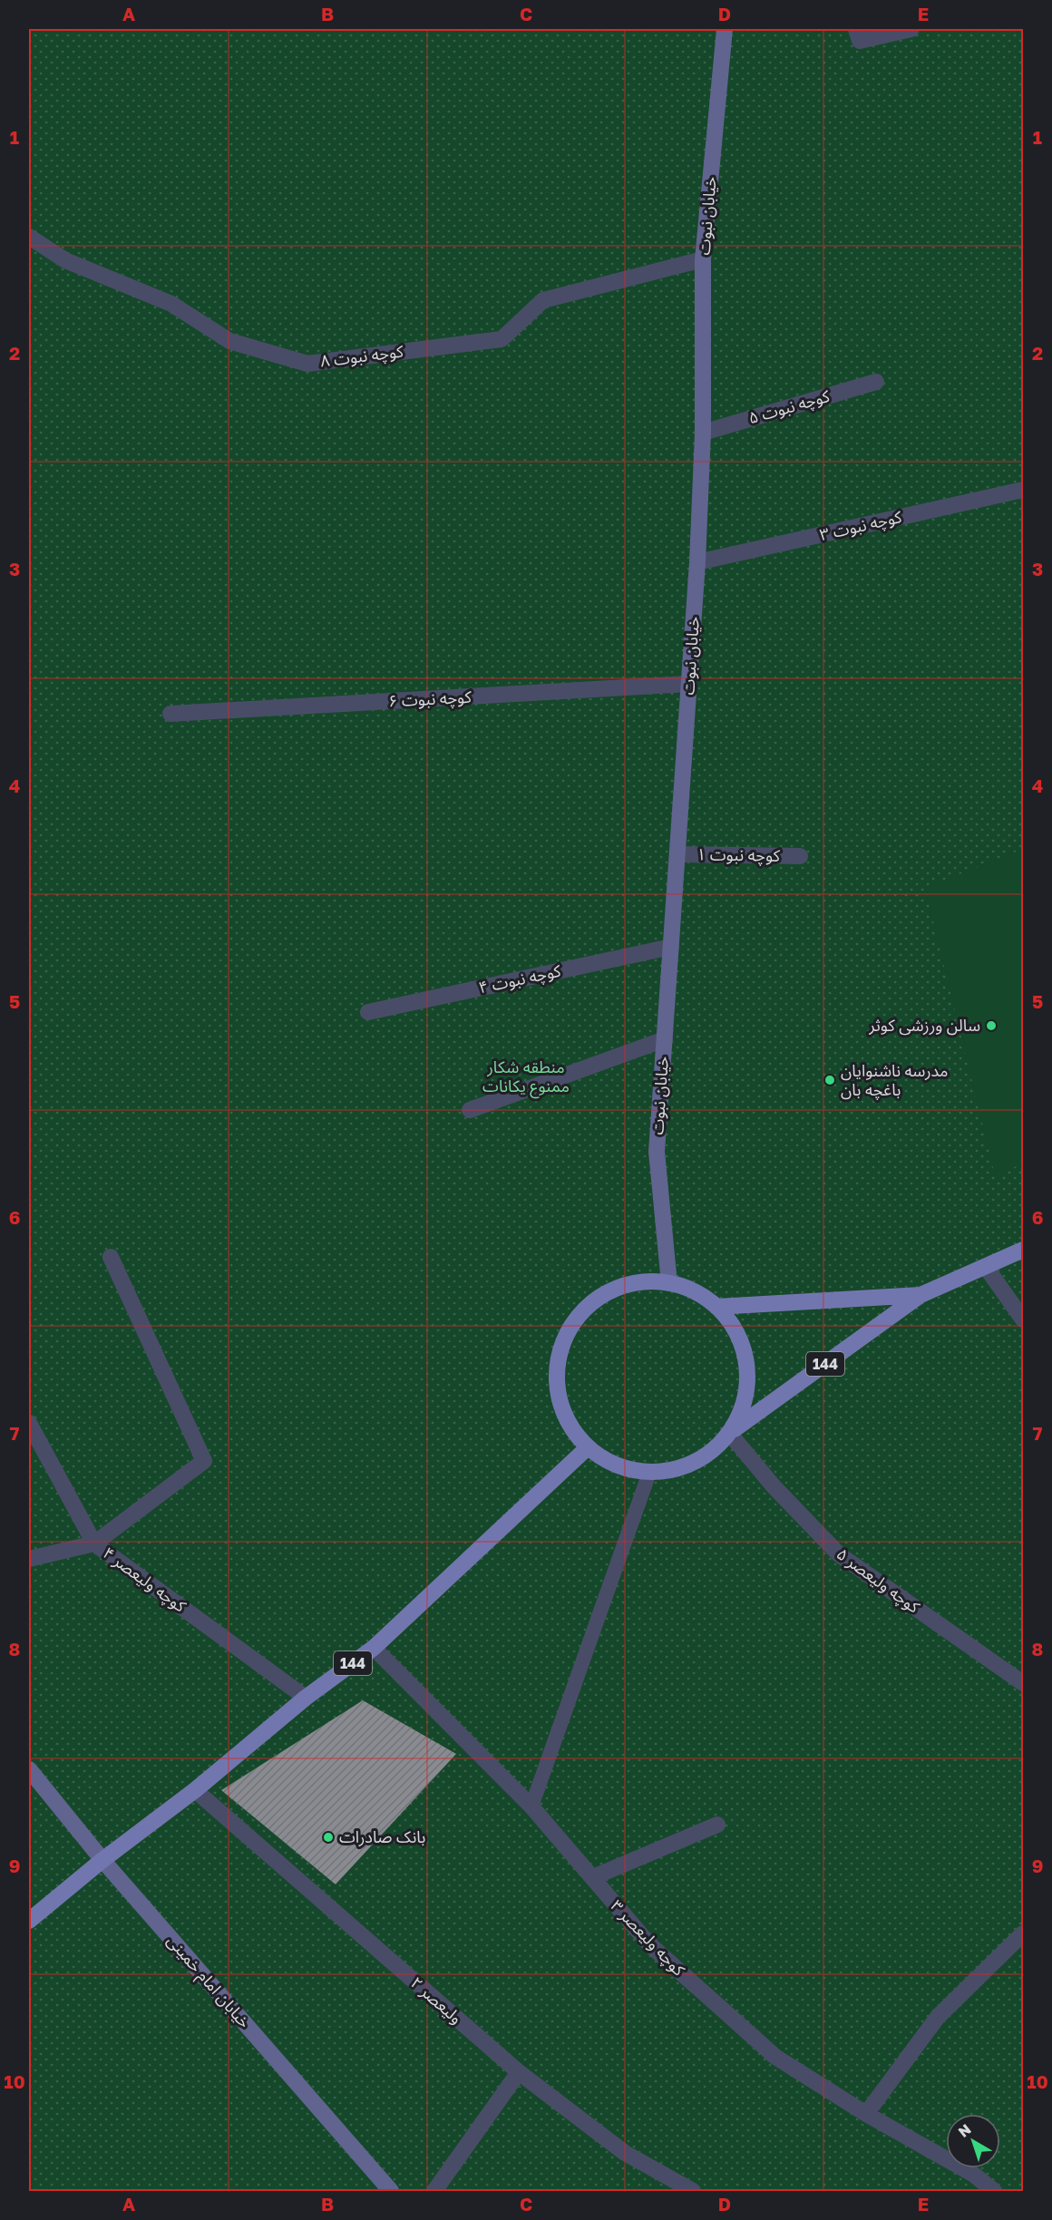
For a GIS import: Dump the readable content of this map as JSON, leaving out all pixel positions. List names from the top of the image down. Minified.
{"streets":{"main road":["144"],"street":["خیابان نبوت","کوچه نبوت ۸","کوچه نبوت ۵","کوچه نبوت ۳","کوچه نبوت ۶","کوچه نبوت ۱","کوچه نبوت ۴","کوچه ولیعصر ۴","کوچه ولیعصر ۵","کوچه ولیعصر ۳","خیابان امام خمینی","ولیعصر ۲"]},"crossings":[["خیابان نبوت","کوچه نبوت ۸"],["خیابان نبوت","کوچه نبوت ۵"],["خیابان نبوت","کوچه نبوت ۳"],["خیابان نبوت","کوچه نبوت ۶"],["خیابان نبوت","کوچه نبوت ۱"],["خیابان نبوت","کوچه نبوت ۴"],["خیابان نبوت","144"],["خیابان نبوت","کوچه ولیعصر ۵"],["144","کوچه ولیعصر ۴"],["144","کوچه ولیعصر ۵"],["144","کوچه ولیعصر ۳"],["144","خیابان امام خمینی"],["144","ولیعصر ۲"]],"parks":["منطقه شکار ممنوع یکانات"],"places":["سالن ورزشی کوثر","مدرسه ناشنوایان باغچه بان","بانک صادرات"],"north":"top left","grid":{"columns":["A","B","C","D","E"],"rows":["1","2","3","4","5","6","7","8","9","10"]}}
